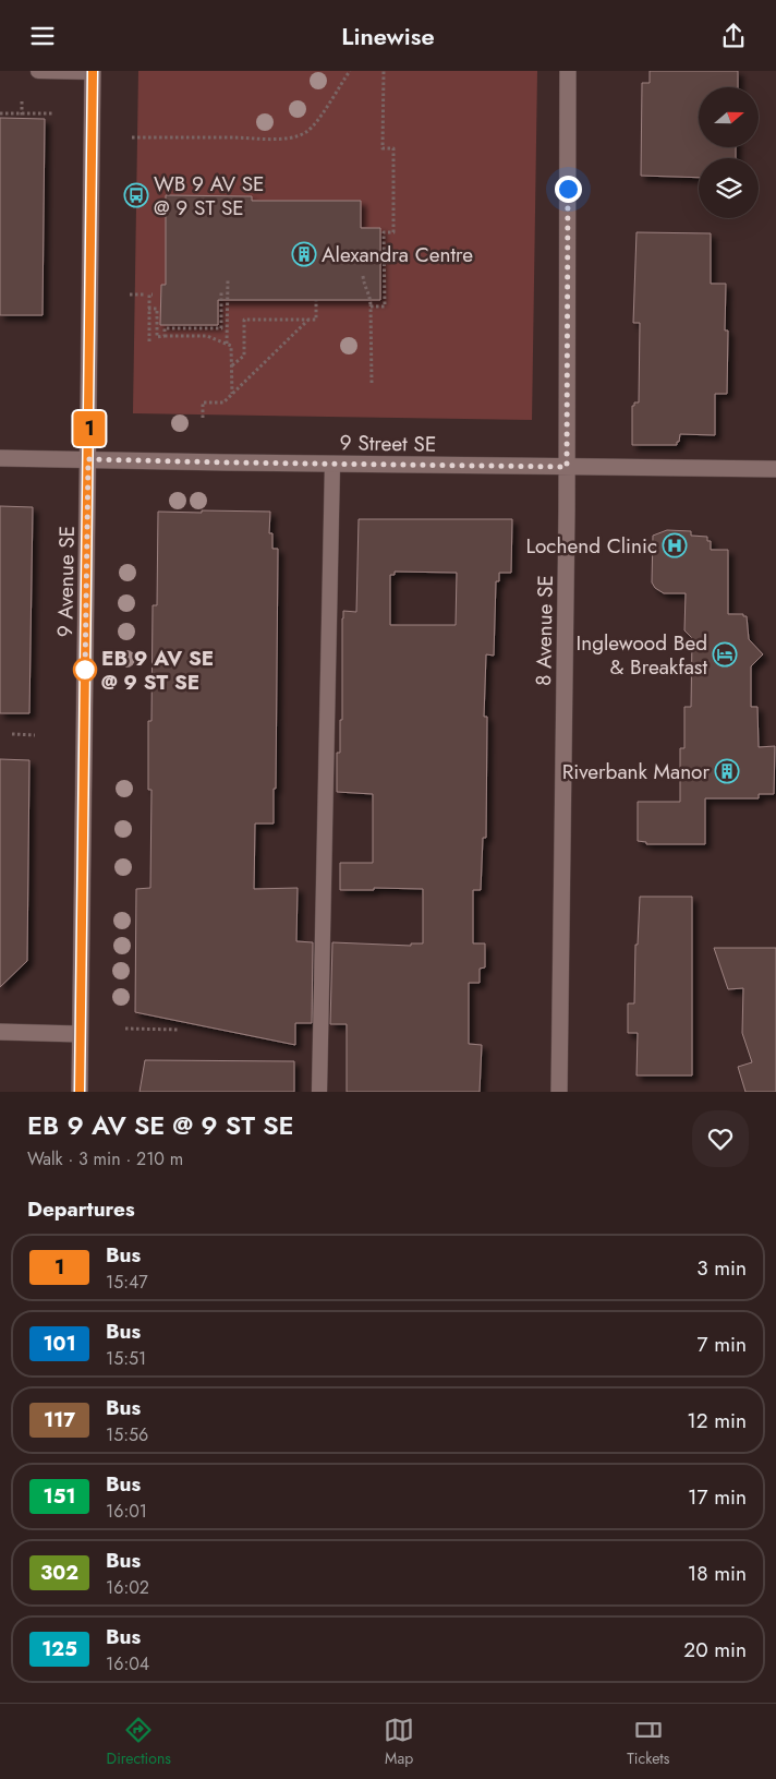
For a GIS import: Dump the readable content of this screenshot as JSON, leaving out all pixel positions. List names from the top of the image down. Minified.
{"streets":{"street":["9 Street SE","9 Avenue SE","8 Avenue SE"]},"crossings":[["9 Street SE","9 Avenue SE"],["9 Street SE","8 Avenue SE"]],"places":{"bus stop":["WB 9 AV SE @ 9 ST SE"],"building":["Alexandra Centre","Riverbank Manor"],"hospital":["Lochend Clinic"],"hotel":["Inglewood Bed & Breakfast"],"other":["EB 9 AV SE @ 9 ST SE"]},"lines":["bus line 1"],"north":"right","page":{"header":"Linewise","on_map":"1","heading":[["EB 9 AV SE @ 9 ST SE","Walk · 3 min · 210 m"],"Departures"],"list":[{"mark":"1","name":"Bus","note":"15:47","value":"3 min"},{"mark":"101","name":"Bus","note":"15:51","value":"7 min"},{"mark":"117","name":"Bus","note":"15:56","value":"12 min"},{"mark":"151","name":"Bus","note":"16:01","value":"17 min"},{"mark":"302","name":"Bus","note":"16:02","value":"18 min"},{"mark":"125","name":"Bus","note":"16:04","value":"20 min"}],"tabs":["Directions","Map","Tickets"]}}
